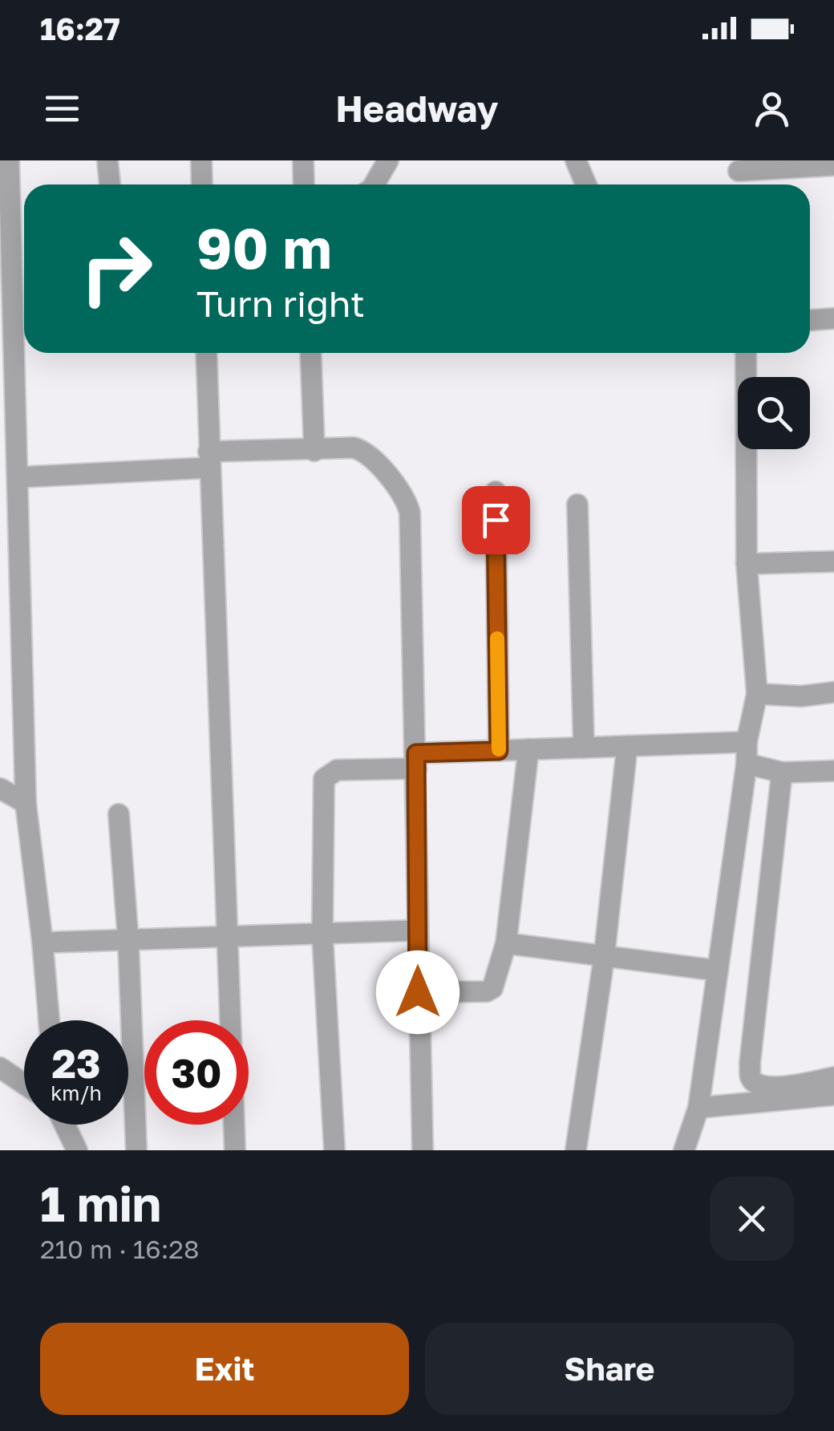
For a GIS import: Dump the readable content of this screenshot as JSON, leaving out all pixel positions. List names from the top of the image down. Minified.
{"page":{"status":"16:27","header":"Headway","turn":["90 m","Turn right"],"speed":"23 km/h","limit":"30","heading":["1 min","210 m · 16:28"],"buttons":["Exit","Share"]}}
